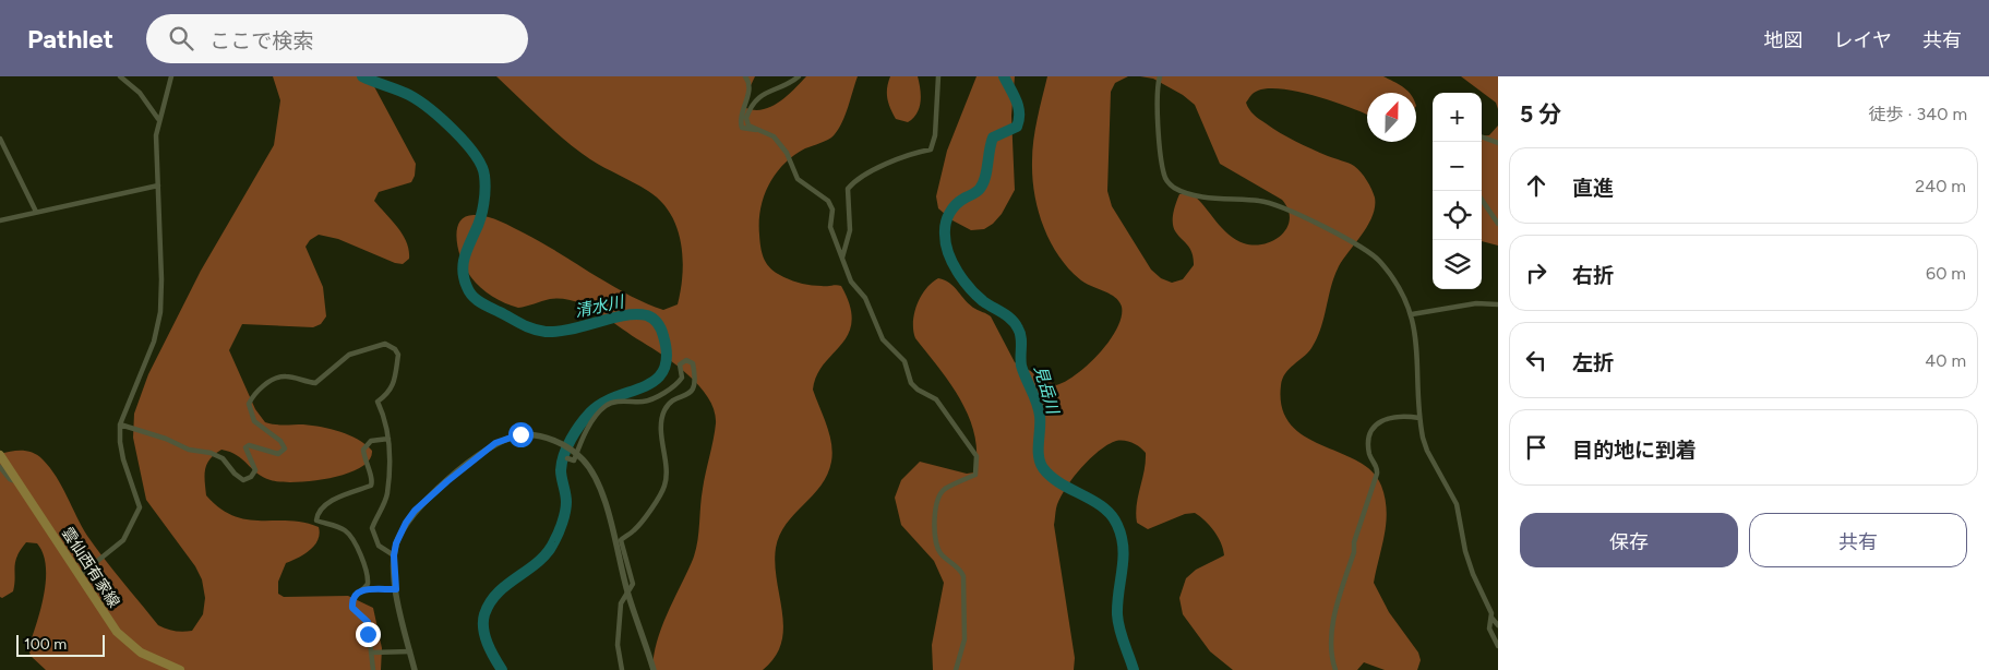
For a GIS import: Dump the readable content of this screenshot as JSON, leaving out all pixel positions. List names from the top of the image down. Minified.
{"streets":{"main road":["雲仙西有家線"]},"water":["清水川","見岳川"],"scale_bar":"100 m","north":"top","page":{"header":"Pathlet","search":"ここで検索","nav":["地図","レイヤ","共有"],"heading":["5 分","徒歩 · 340 m"],"map_buttons":["+","−"],"list":[["直進","240 m"],["右折","60 m"],["左折","40 m"],"目的地に到着"],"buttons":["保存","共有"],"scale":"100 m"}}
